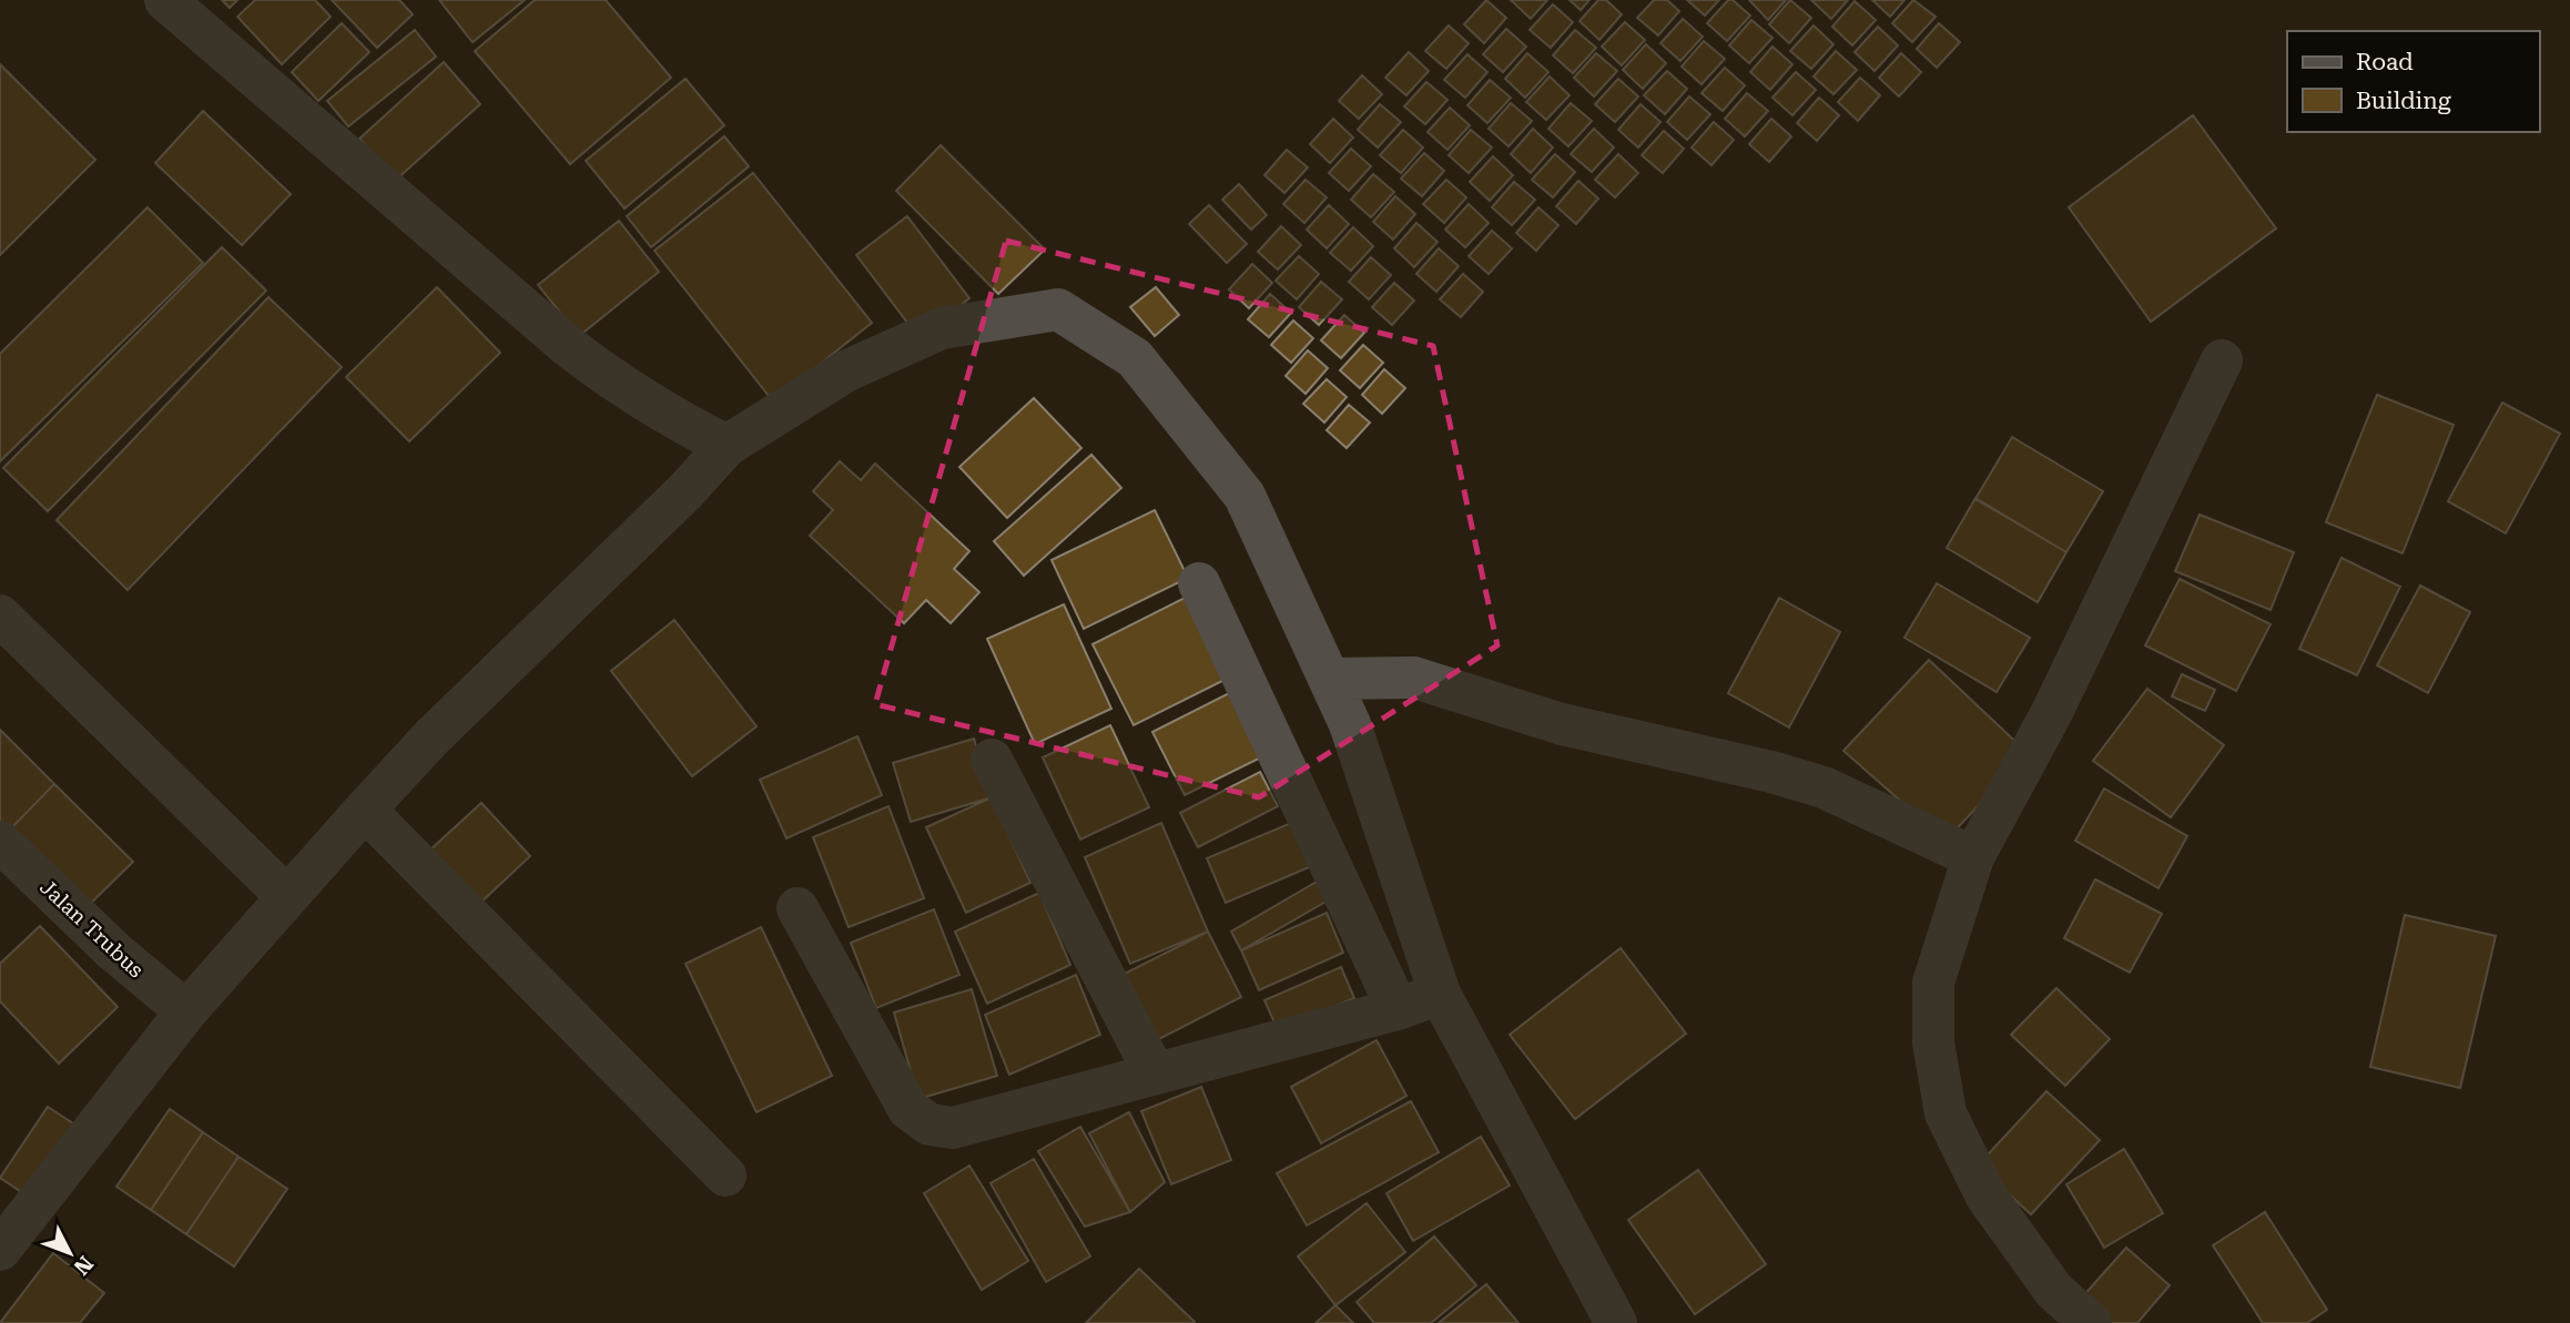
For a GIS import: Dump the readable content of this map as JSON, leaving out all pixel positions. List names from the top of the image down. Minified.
{"streets":{"street":["Jalan Trubus"]},"legend":["Road","Building"],"north":"bottom right"}
